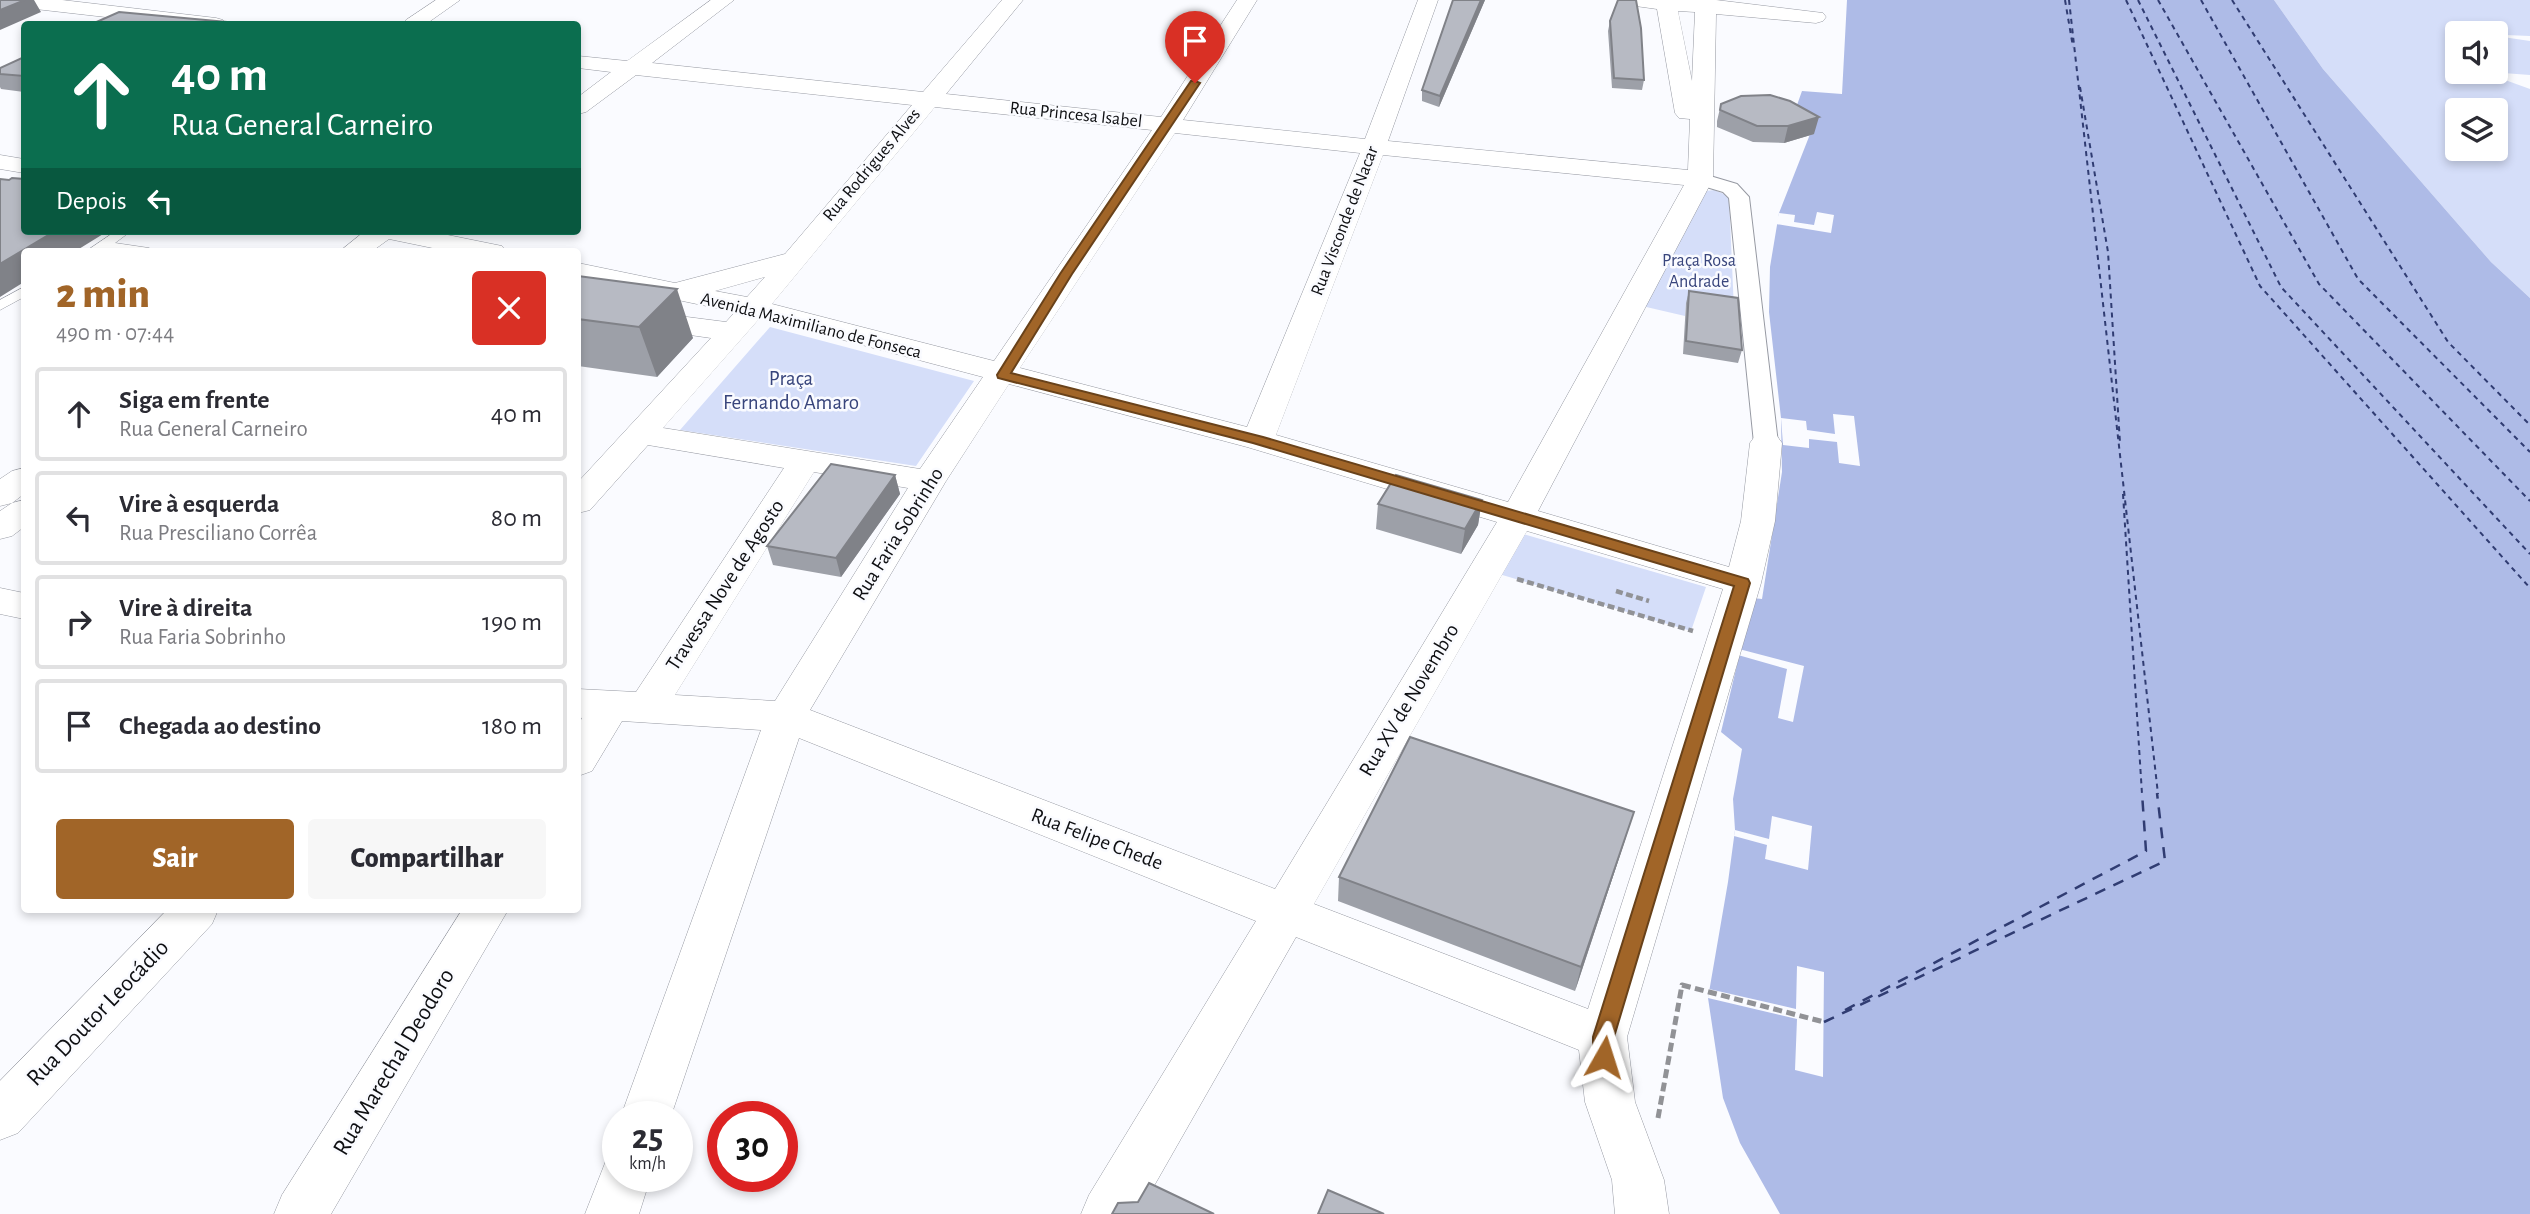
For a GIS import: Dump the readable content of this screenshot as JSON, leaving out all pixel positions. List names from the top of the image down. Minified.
{"streets":{"street":["Rua Princesa Isabel","Rua Rodrigues Alves","Rua Visconde de Nacar","Avenida Maximiliano de Fonseca","Rua Faria Sobrinho","Travessa Nove de Agosto","Rua XV de Novembro","Rua Felipe Chede","Rua Doutor Leocádio","Rua Marechal Deodoro"]},"crossings":[["Rua Princesa Isabel","Rua Rodrigues Alves"],["Rua Princesa Isabel","Rua Visconde de Nacar"],["Rua Princesa Isabel","Rua Faria Sobrinho"],["Rua Princesa Isabel","Rua XV de Novembro"],["Rua Rodrigues Alves","Avenida Maximiliano de Fonseca"],["Rua Visconde de Nacar","Avenida Maximiliano de Fonseca"],["Avenida Maximiliano de Fonseca","Rua Faria Sobrinho"],["Avenida Maximiliano de Fonseca","Rua XV de Novembro"],["Rua Faria Sobrinho","Rua Felipe Chede"],["Travessa Nove de Agosto","Rua Felipe Chede"],["Rua XV de Novembro","Rua Felipe Chede"]],"parks":["Praça Rosa Andrade","Praça Fernando Amaro"],"page":{"turn":["40 m","Rua General Carneiro"],"then":"Depois","heading":["2 min","490 m · 07:44"],"list":[{"name":"Siga em frente","note":"Rua General Carneiro","value":"40 m"},{"name":"Vire à esquerda","note":"Rua Presciliano Corrêa","value":"80 m"},{"name":"Vire à direita","note":"Rua Faria Sobrinho","value":"190 m"},{"name":"Chegada ao destino","value":"180 m"}],"buttons":["Sair","Compartilhar"],"speed":"25 km/h","limit":"30"}}
